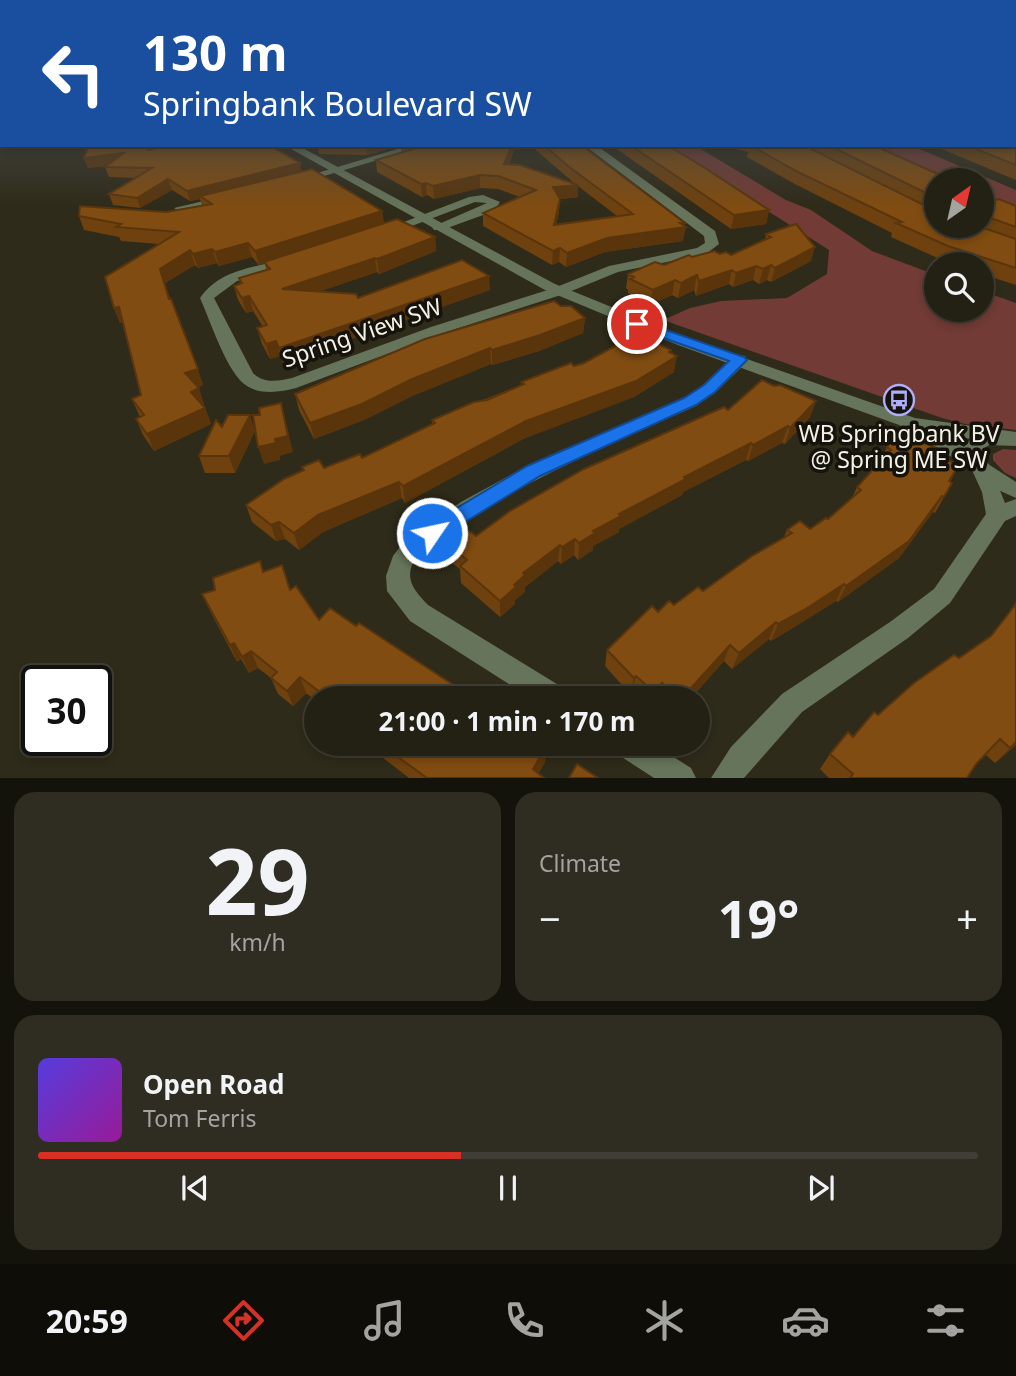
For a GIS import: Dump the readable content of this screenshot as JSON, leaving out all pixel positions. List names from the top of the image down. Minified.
{"streets":{"street":["Spring View SW"]},"places":{"bus stop":["WB Springbank BV @ Spring ME SW"]},"north":"top right","page":{"turn":["130 m","Springbank Boulevard SW"],"limit":"30","trip":"21:00 · 1 min · 170 m","tile":[["29","km/h"],"Climate"],"heat":["−","19°","+"],"song":["Open Road","Tom Ferris"],"tabs":"20:59"}}
